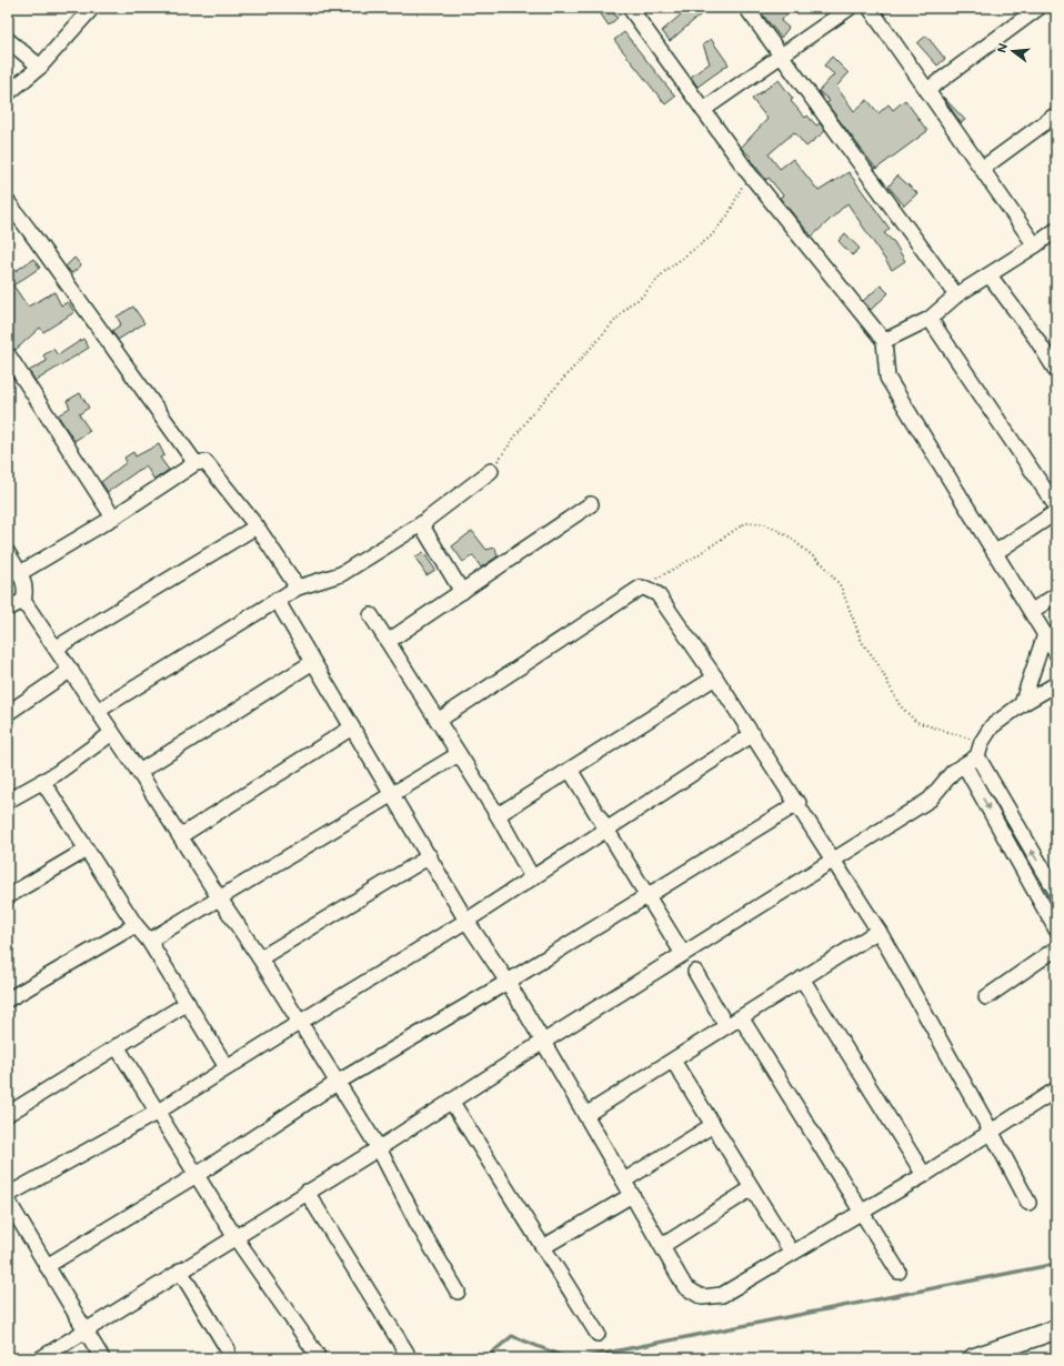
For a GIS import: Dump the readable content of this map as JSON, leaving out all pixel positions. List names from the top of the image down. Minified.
{"north":"left"}
